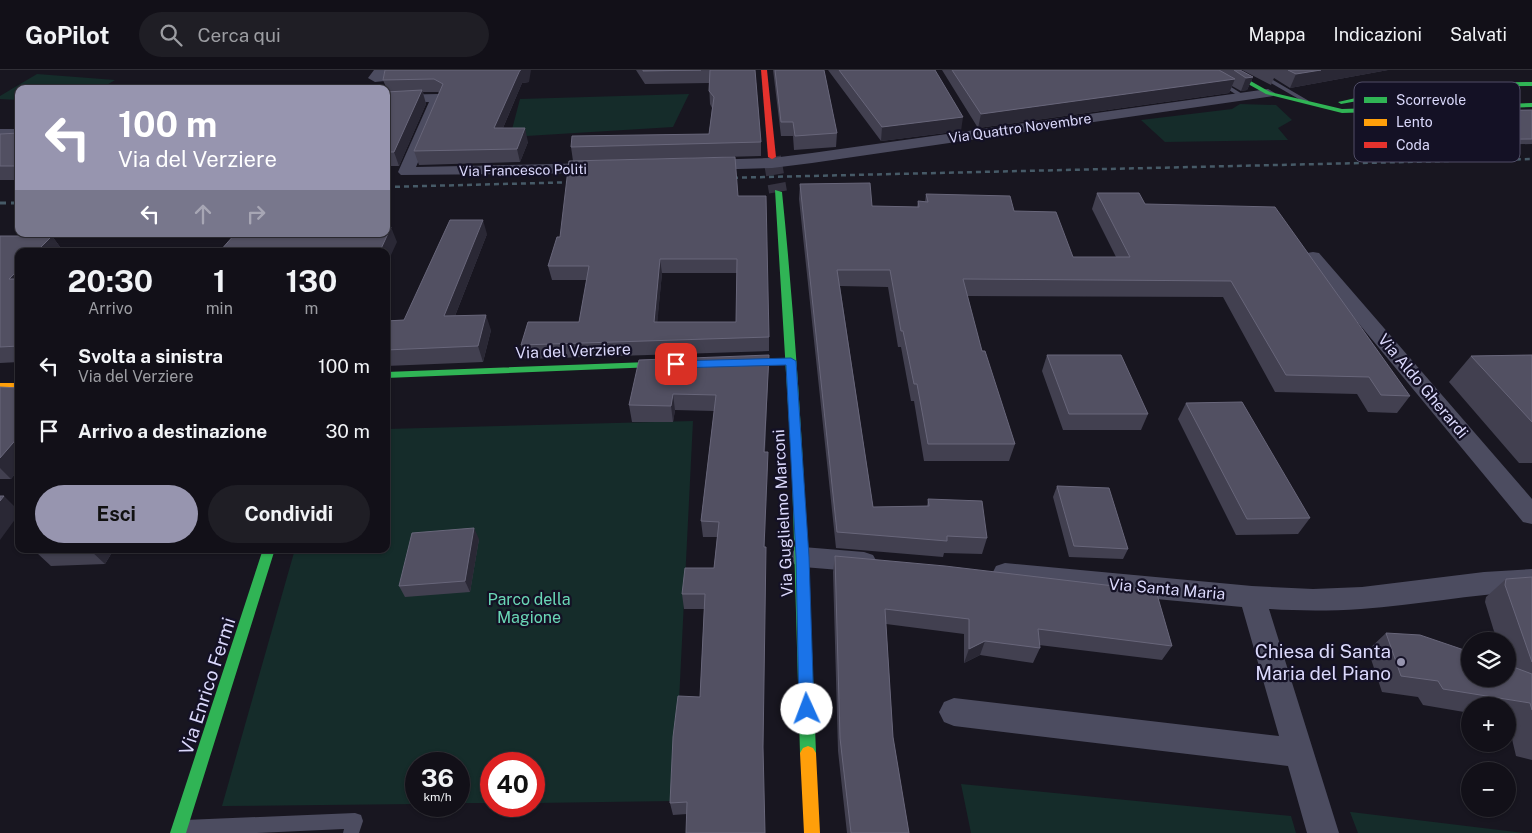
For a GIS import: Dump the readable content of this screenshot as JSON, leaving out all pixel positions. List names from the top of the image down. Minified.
{"streets":{"street":["Via Quattro Novembre","Via Francesco Politi","Via del Verziere","Via Aldo Gherardi","Via Guglielmo Marconi","Via Santa Maria","Via Enrico Fermi"]},"parks":["Parco della Magione"],"places":["Chiesa di Santa Maria del Piano"],"legend":["Scorrevole","Lento","Coda"],"page":{"header":"GoPilot","search":"Cerca qui","nav":["Mappa","Indicazioni","Salvati"],"turn":["100 m","Via del Verziere"],"eta":["20:30","Arrivo","1","min","130","m"],"list":[{"name":"Svolta a sinistra","note":"Via del Verziere","value":"100 m"},{"name":"Arrivo a destinazione","value":"30 m"}],"buttons":["Esci","Condividi"],"map_buttons":["+","−"],"speed":"36 km/h","limit":"40"}}
